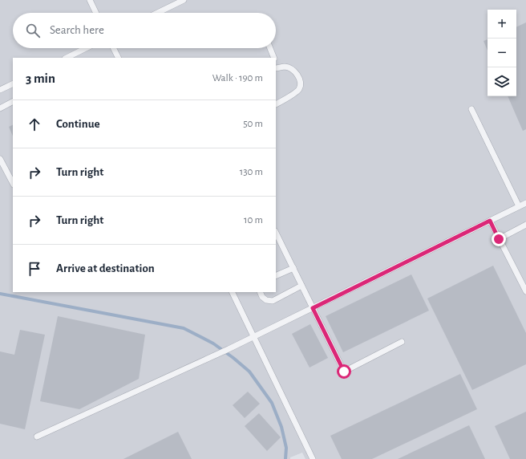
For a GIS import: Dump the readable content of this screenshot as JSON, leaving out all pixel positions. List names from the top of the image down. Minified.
{"page":{"map_buttons":["+","−"],"search":"Search here","heading":["3 min","Walk · 190 m"],"list":[["Continue","50 m"],["Turn right","130 m"],["Turn right","10 m"],"Arrive at destination"]}}
